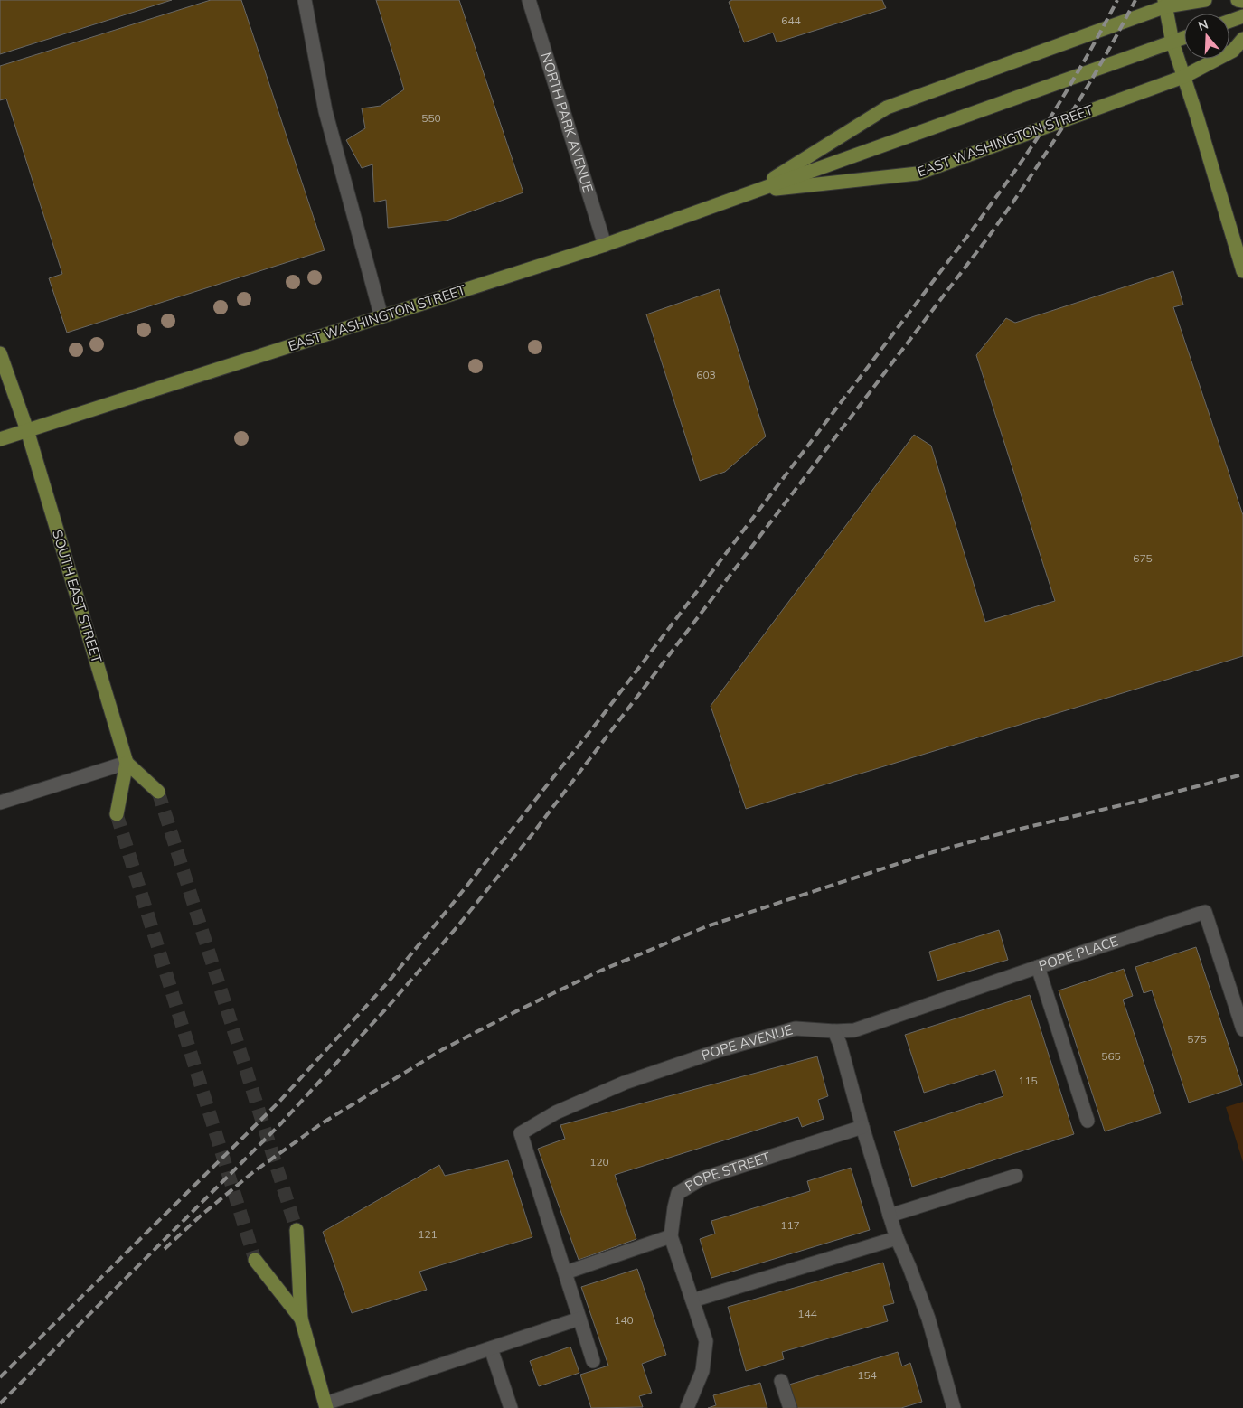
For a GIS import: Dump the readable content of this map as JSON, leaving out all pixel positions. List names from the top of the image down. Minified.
{"streets":{"main road":["EAST WASHINGTON STREET","SOUTH EAST STREET"],"street":["NORTH PARK AVENUE","POPE PLACE","POPE AVENUE","POPE STREET"]},"crossings":[["NORTH PARK AVENUE","EAST WASHINGTON STREET"],["EAST WASHINGTON STREET","SOUTH EAST STREET"],["POPE PLACE","POPE AVENUE"]],"house_numbers":["644","550","603","675","575","565","115","120","117","121","144","140","154"],"north":"top"}
